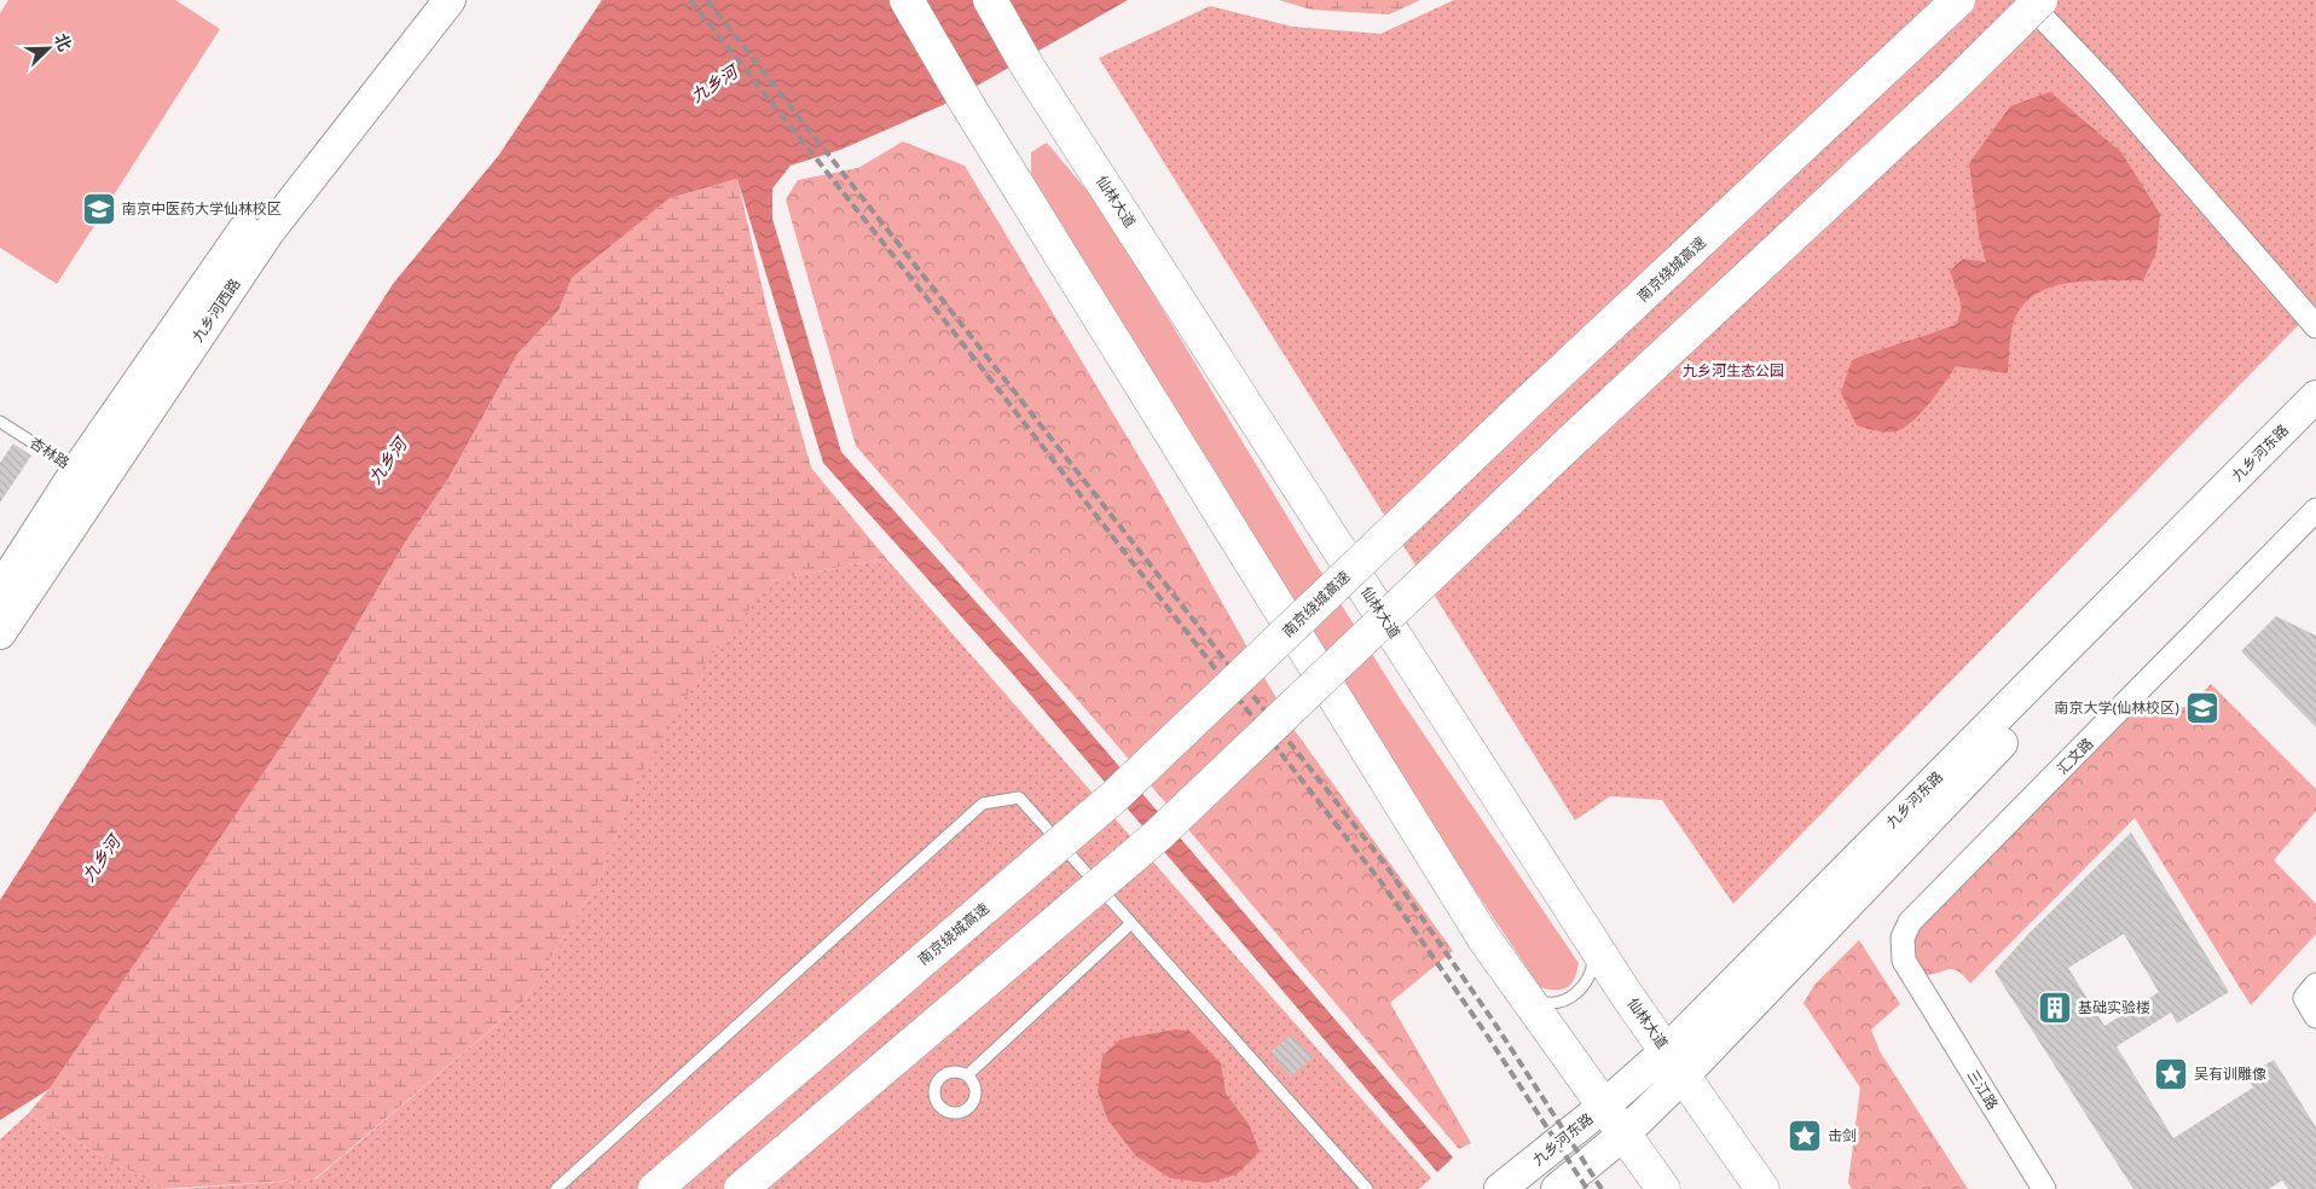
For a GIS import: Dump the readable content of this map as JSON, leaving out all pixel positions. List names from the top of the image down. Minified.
{"streets":{"main road":["仙林大道","南京绕城高速","九乡河西路","九乡河东路"],"street":["汇文路","三江路"],"lane":["杏林路"]},"crossings":[["仙林大道","九乡河东路"],["九乡河西路","杏林路"],["汇文路","三江路"]],"water":["九乡河"],"parks":["九乡河生态公园"],"places":{"school or university":["南京中医药大学仙林校区","南京大学(仙林校区)"],"building":["基础实验楼"],"place":["吴有训雕像","击剑"]},"north":"top right"}
